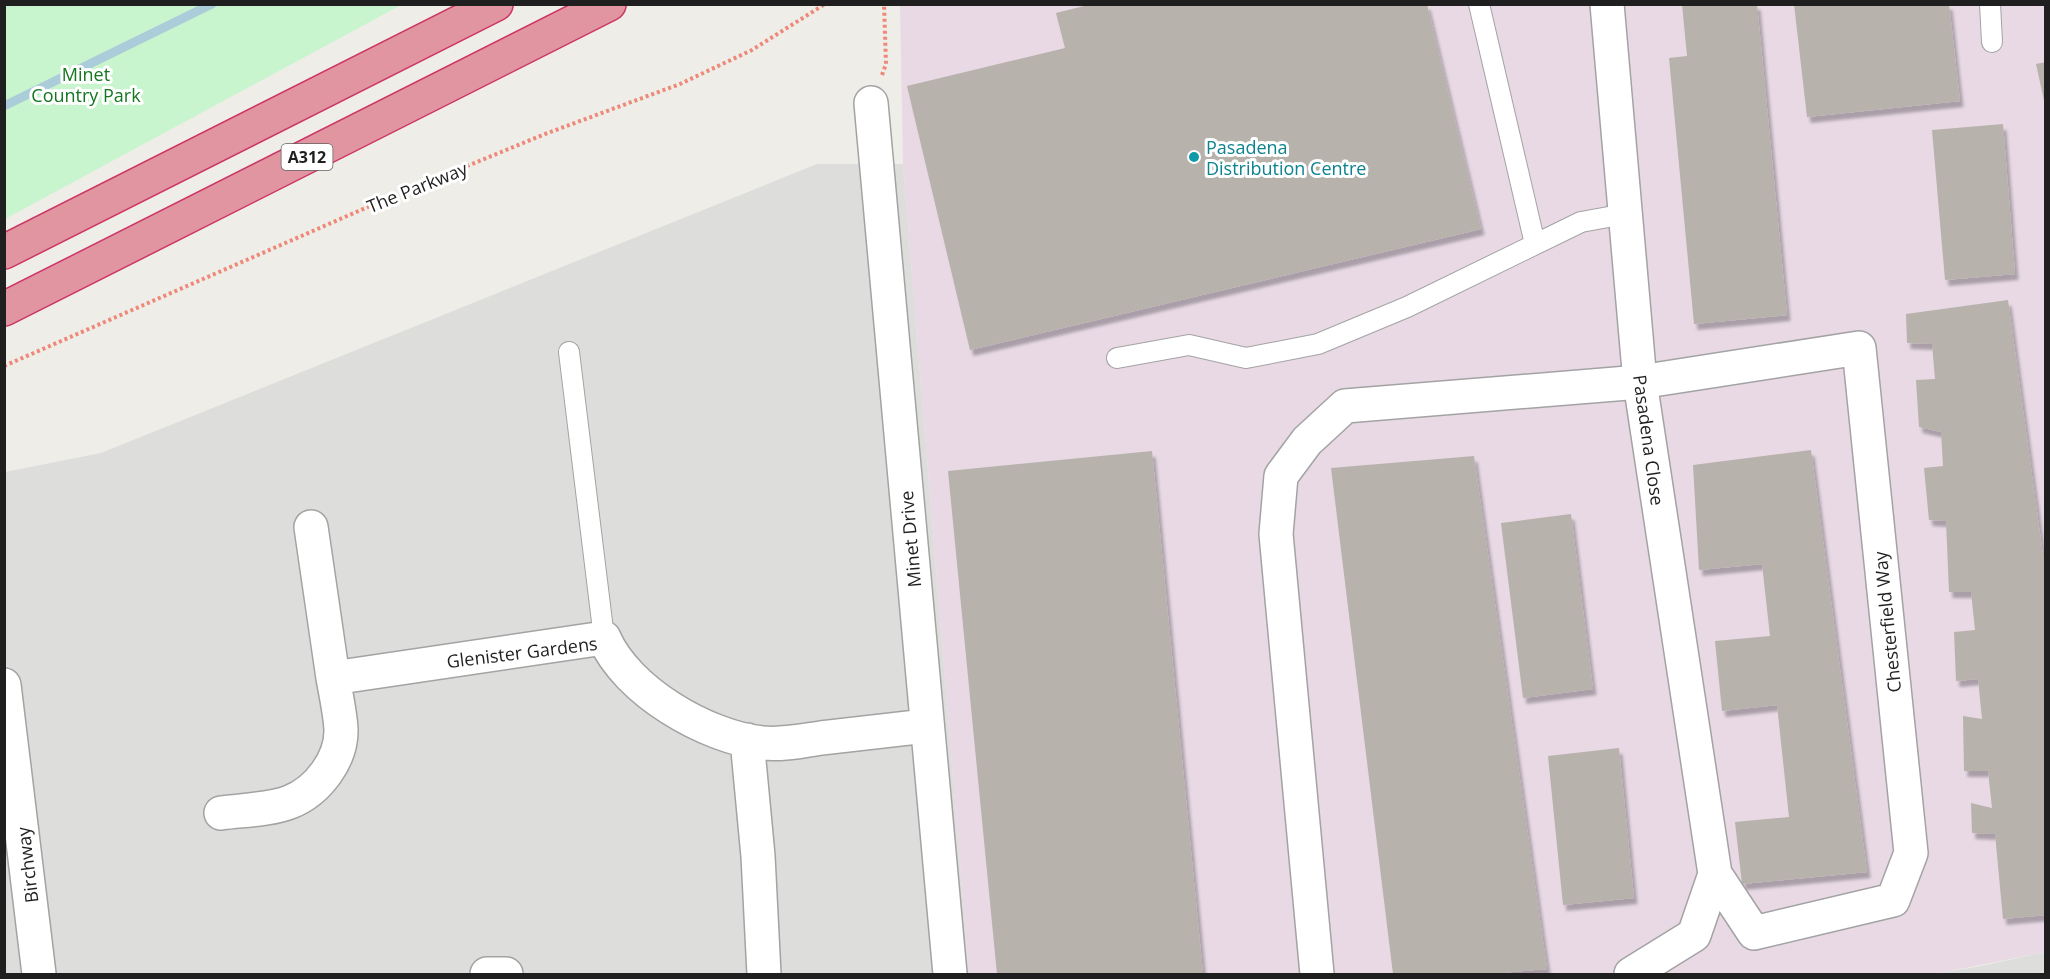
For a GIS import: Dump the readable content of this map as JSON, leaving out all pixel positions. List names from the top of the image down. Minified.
{"streets":{"highway":["A312"],"street":["Pasadena Close","Minet Drive","Chesterfield Way","Glenister Gardens","Birchway"],"path":["The Parkway"]},"crossings":[["Pasadena Close","Chesterfield Way"],["Minet Drive","Glenister Gardens"]],"parks":["Minet Country Park"],"places":["Pasadena Distribution Centre"]}
